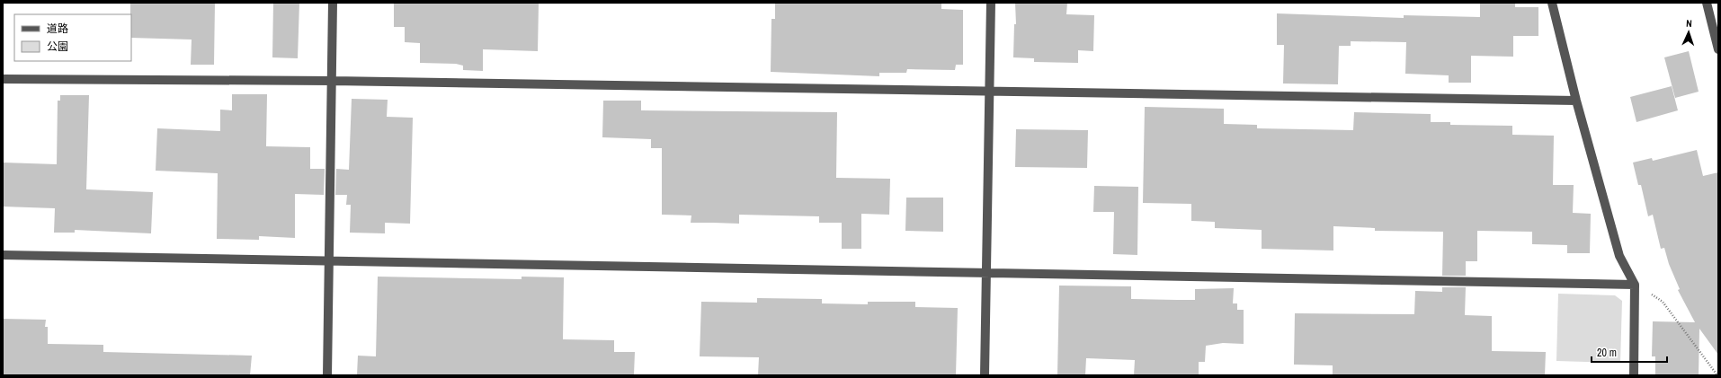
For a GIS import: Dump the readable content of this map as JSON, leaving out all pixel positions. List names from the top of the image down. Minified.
{"legend":["道路","公園"],"scale_bar":"20 m","north":"top"}
